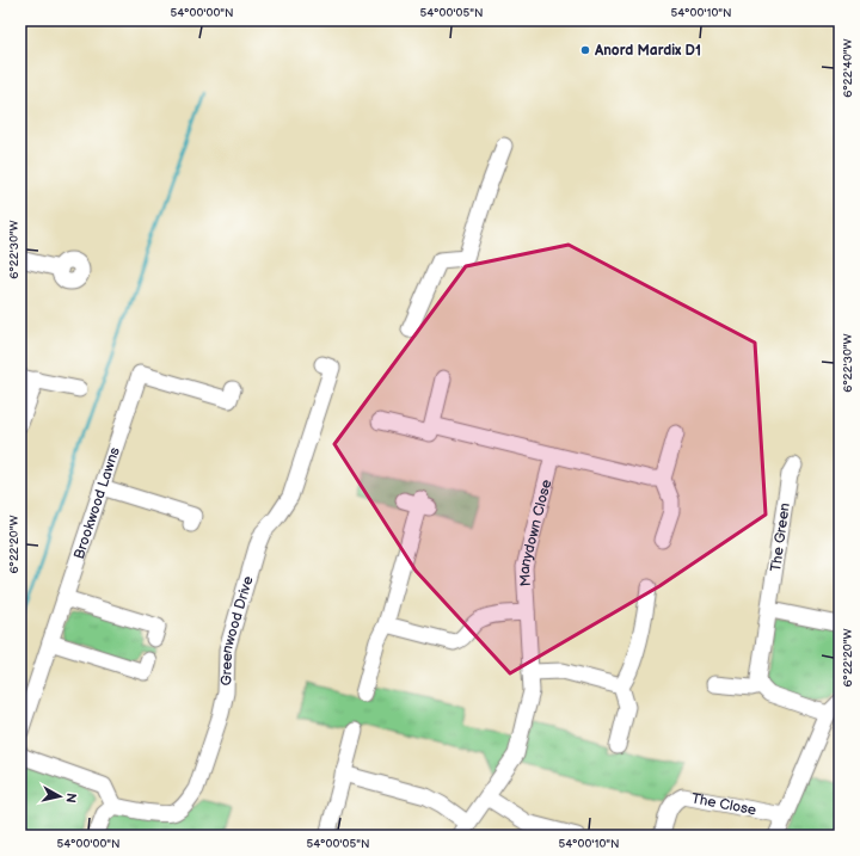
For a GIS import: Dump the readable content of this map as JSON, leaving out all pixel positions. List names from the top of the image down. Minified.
{"streets":{"street":["Brookwood Lawns","Manydown Close","The Green","Greenwood Drive","The Close"]},"places":["Anord Mardix D1"],"north":"right","coordinates":["54°00'00\"N","54°00'05\"N","54°00'10\"N","6°22'40\"W","6°22'30\"W","6°22'20\"W"]}
